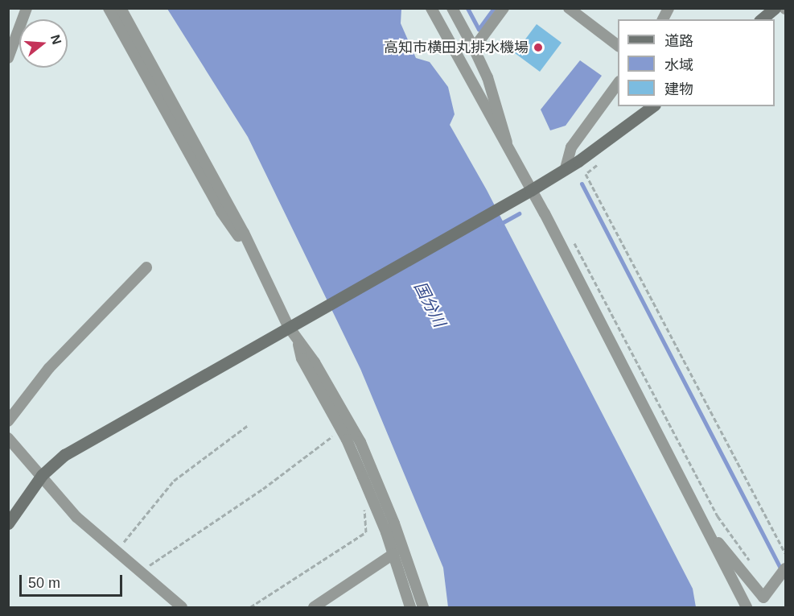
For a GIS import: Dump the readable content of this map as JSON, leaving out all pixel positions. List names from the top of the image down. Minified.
{"water":["国分川"],"places":["高知市横田丸排水機場"],"legend":["道路","水域","建物"],"scale_bar":"50 m","north":"right"}
